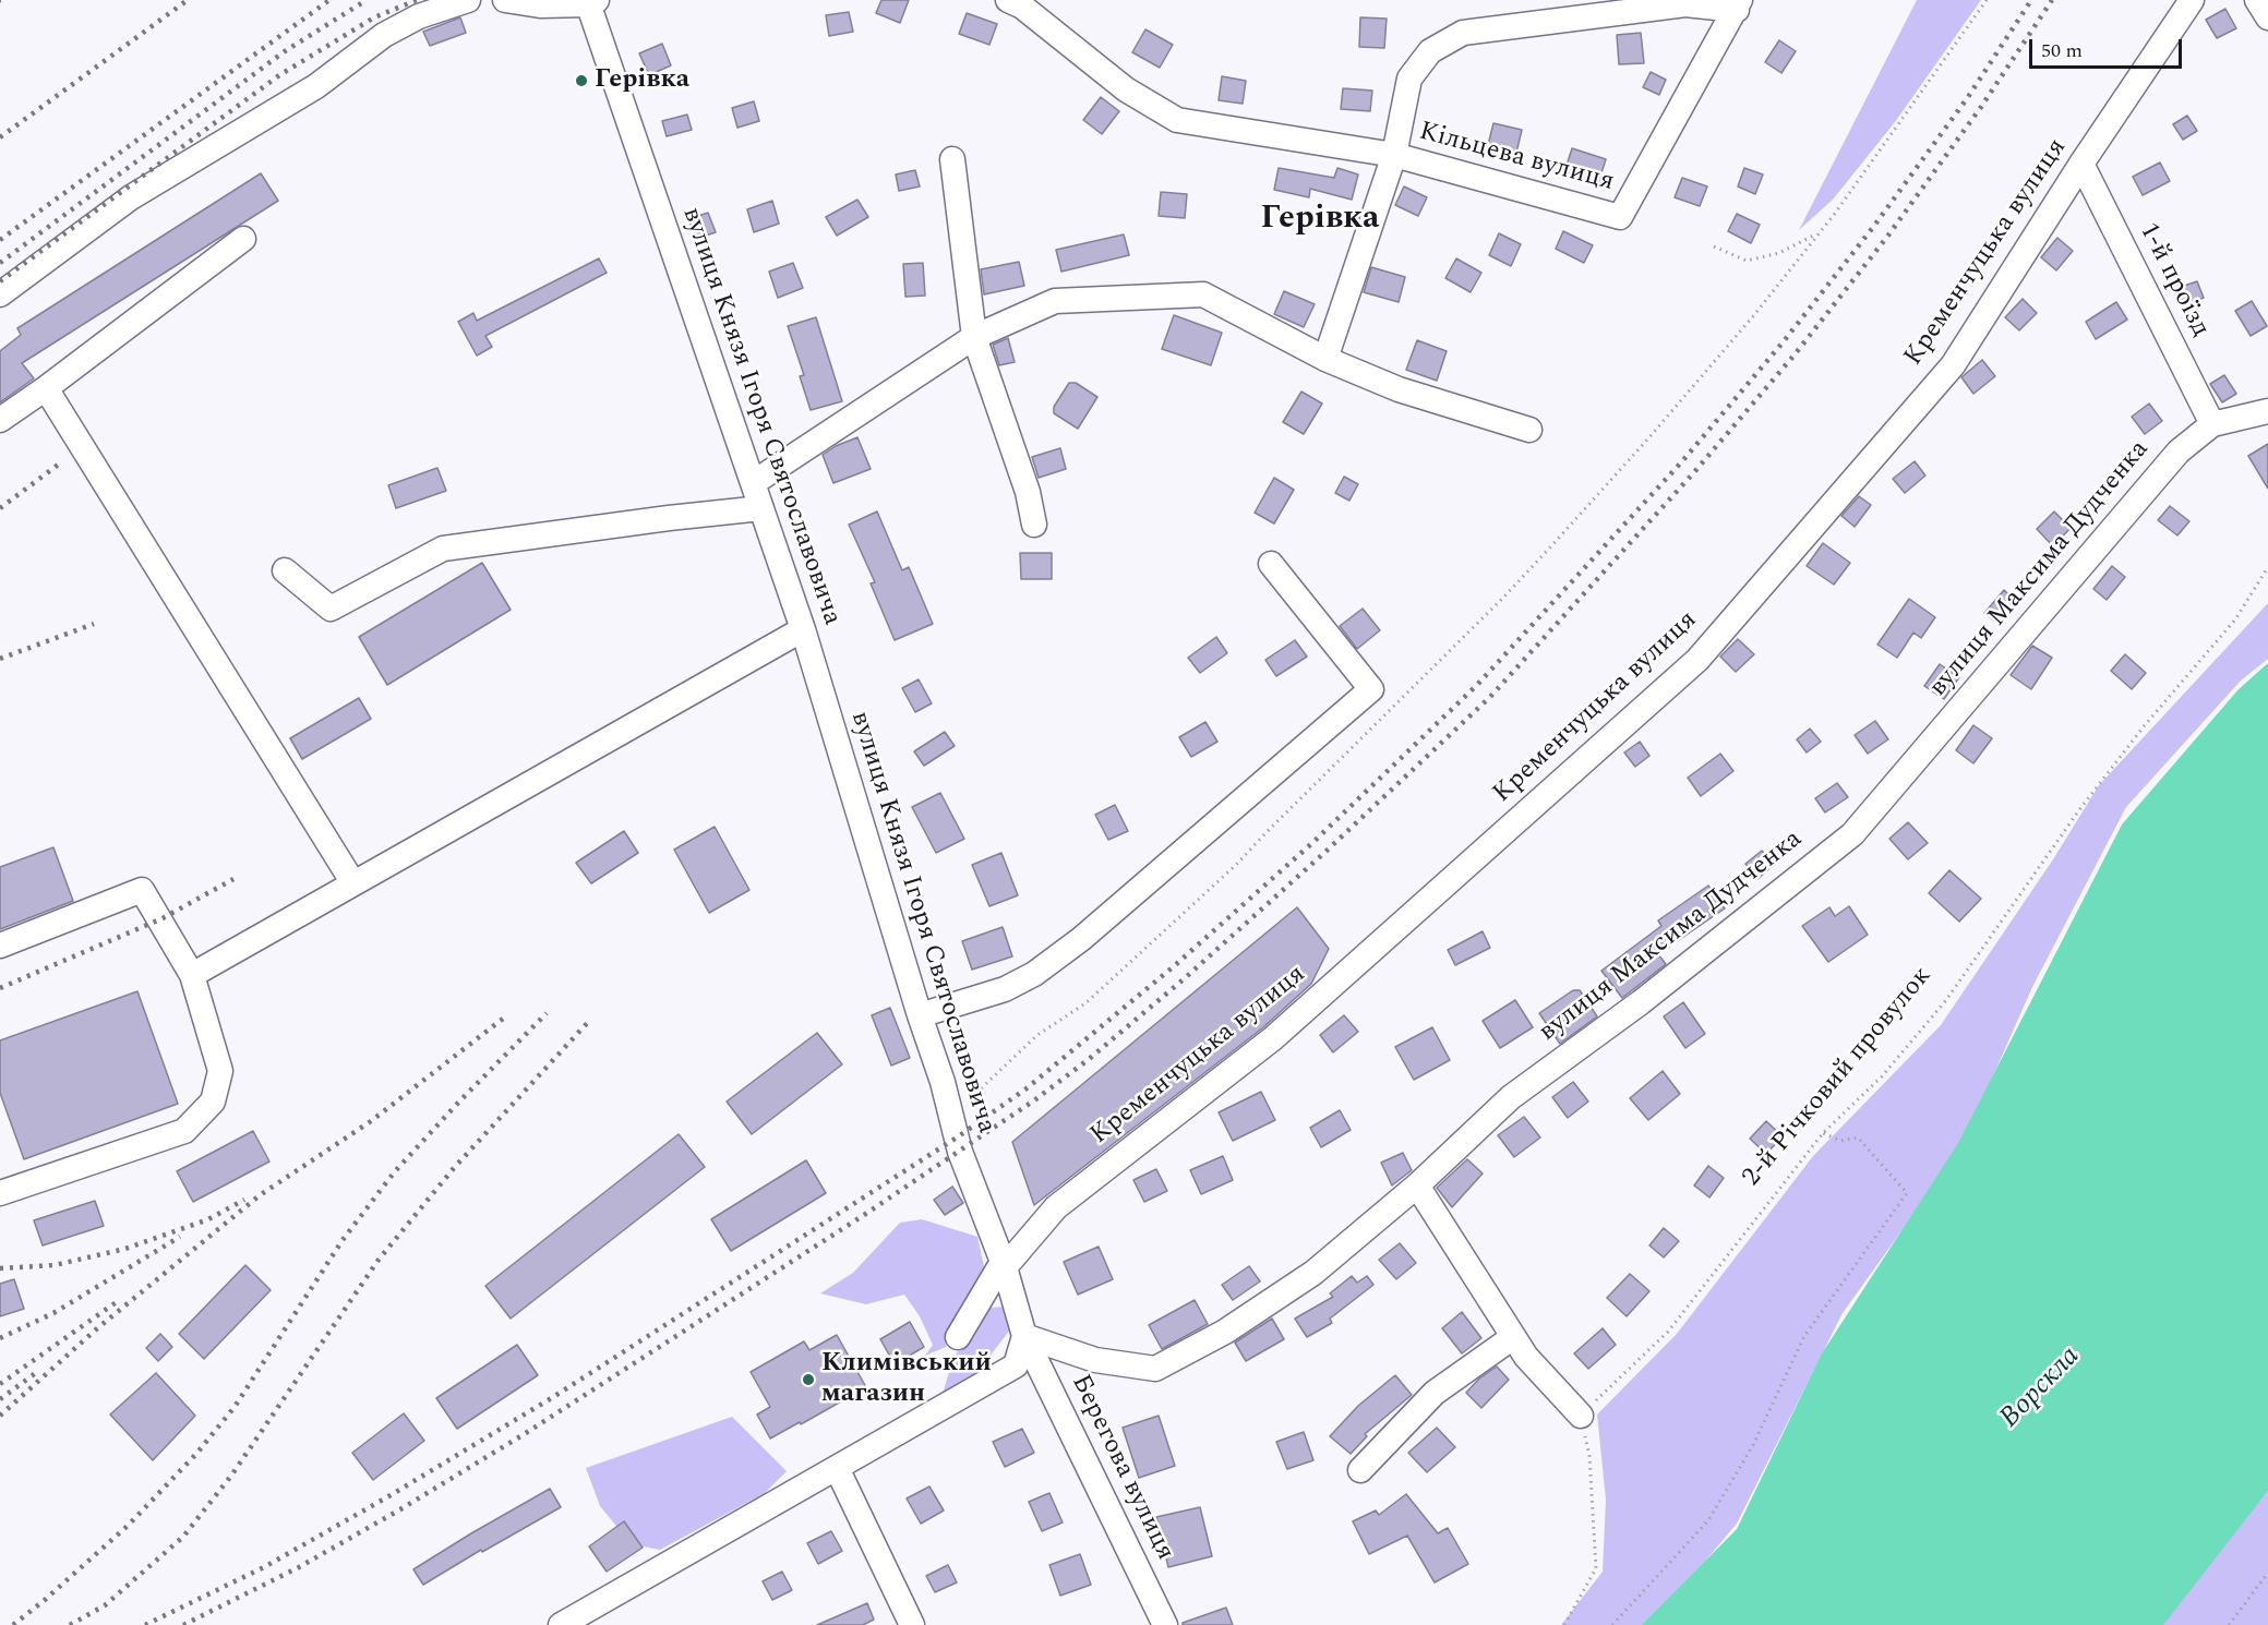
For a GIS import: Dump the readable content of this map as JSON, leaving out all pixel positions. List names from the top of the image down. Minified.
{"streets":{"street":["Кільцева вулиця","Кременчуцька вулиця","1-й проїзд","вулиця Князя Ігоря Святославовича","вулиця Максима Дудченка","Берегова вулиця"],"path":["2-й Річковий провулок"]},"crossings":[["Кременчуцька вулиця","1-й проїзд"],["Кременчуцька вулиця","вулиця Князя Ігоря Святославовича"],["1-й проїзд","вулиця Максима Дудченка"],["вулиця Князя Ігоря Святославовича","вулиця Максима Дудченка"],["вулиця Князя Ігоря Святославовича","Берегова вулиця"],["вулиця Максима Дудченка","Берегова вулиця"]],"districts":["Герівка"],"water":["Ворскла"],"places":["Герівка","Климівський магазин"],"scale_bar":"50 m"}
